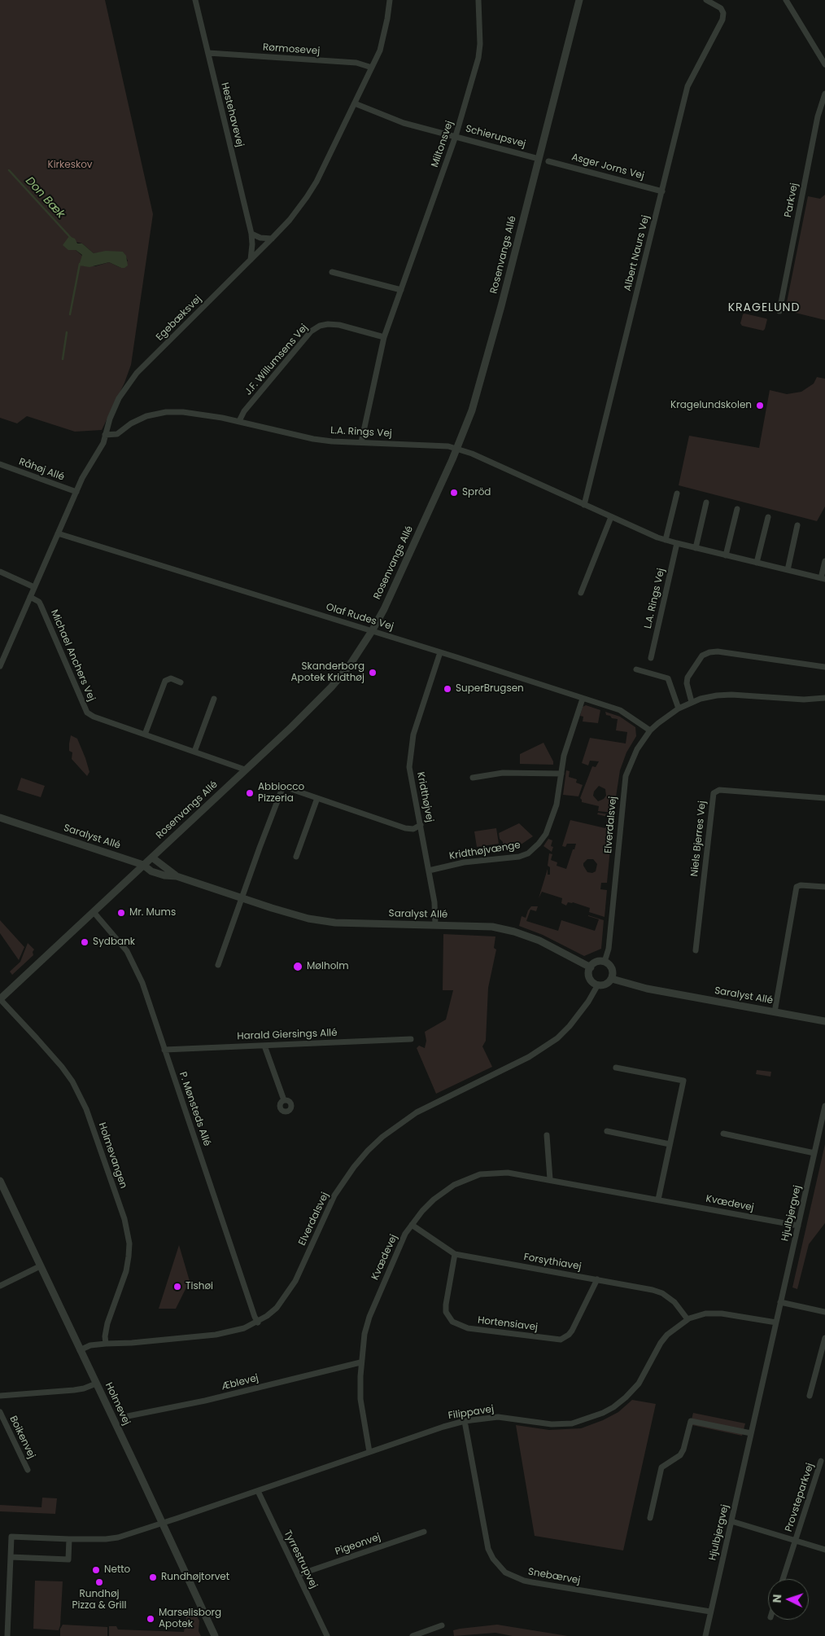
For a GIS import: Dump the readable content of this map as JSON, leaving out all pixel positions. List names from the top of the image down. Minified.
{"streets":{"street":["Rørmosevej","Hestehavevej","Schierupsvej","Miltonsvej","Asger Jorns Vej","Parkvej","Albert Naurs Vej","Rosenvangs Allé","Egebæksvej","J.F. Willumsens Vej","L.A. Rings Vej","Råhøj Allé","Olaf Rudes Vej","Michael Anchers Vej","Kridthøjvej","Elverdalsvej","Saralyst Allé","Niels Bjerres Vej","Kridthøjvænge","Harald Giersings Allé","P. Mønsteds Allé","Holmevangen","Kvædevej","Hjulbjergvej","Forsythiavej","Hortensiavej","Æblevej","Holmevej","Filippavej","Boikenvej","Provsteparkvej","Pigeonvej","Tyrrestrupvej","Snebærvej"]},"crossings":[["Rørmosevej","Hestehavevej"],["Rørmosevej","Egebæksvej"],["Hestehavevej","Egebæksvej"],["Schierupsvej","Miltonsvej"],["Schierupsvej","Rosenvangs Allé"],["Schierupsvej","Egebæksvej"],["Miltonsvej","J.F. Willumsens Vej"],["Miltonsvej","L.A. Rings Vej"],["Asger Jorns Vej","Albert Naurs Vej"],["Albert Naurs Vej","L.A. Rings Vej"],["Rosenvangs Allé","L.A. Rings Vej"],["Rosenvangs Allé","Olaf Rudes Vej"],["Rosenvangs Allé","Michael Anchers Vej"],["Rosenvangs Allé","Saralyst Allé"],["Rosenvangs Allé","P. Mønsteds Allé"],["Rosenvangs Allé","Holmevangen"],["Egebæksvej","L.A. Rings Vej"],["Egebæksvej","Råhøj Allé"],["Egebæksvej","Olaf Rudes Vej"],["Egebæksvej","Michael Anchers Vej"],["J.F. Willumsens Vej","L.A. Rings Vej"],["Olaf Rudes Vej","Kridthøjvej"],["Olaf Rudes Vej","Elverdalsvej"],["Olaf Rudes Vej","Kridthøjvænge"],["Kridthøjvej","Saralyst Allé"],["Kridthøjvej","Kridthøjvænge"],["Elverdalsvej","Saralyst Allé"],["Elverdalsvej","P. Mønsteds Allé"],["Elverdalsvej","Holmevangen"],["Elverdalsvej","Holmevej"],["Harald Giersings Allé","P. Mønsteds Allé"],["Kvædevej","Hjulbjergvej"],["Kvædevej","Forsythiavej"],["Kvædevej","Æblevej"],["Kvædevej","Filippavej"],["Hjulbjergvej","Filippavej"],["Hjulbjergvej","Provsteparkvej"],["Hjulbjergvej","Snebærvej"],["Forsythiavej","Hortensiavej"],["Forsythiavej","Filippavej"],["Holmevej","Filippavej"],["Filippavej","Tyrrestrupvej"],["Filippavej","Snebærvej"],["Pigeonvej","Tyrrestrupvej"]],"districts":["KRAGELUND"],"water":["Don Bæk"],"parks":["Kirkeskov"],"places":["Kragelundskolen","Spröd","Skanderborg Apotek Kridthøj","SuperBrugsen","Abbiocco Pizzeria","Mr. Mums","Sydbank","Mølholm","Tishøi","Netto","Rundhøjtorvet","Rundhøj Pizza & Grill","Marselisborg Apotek"],"north":"left"}
